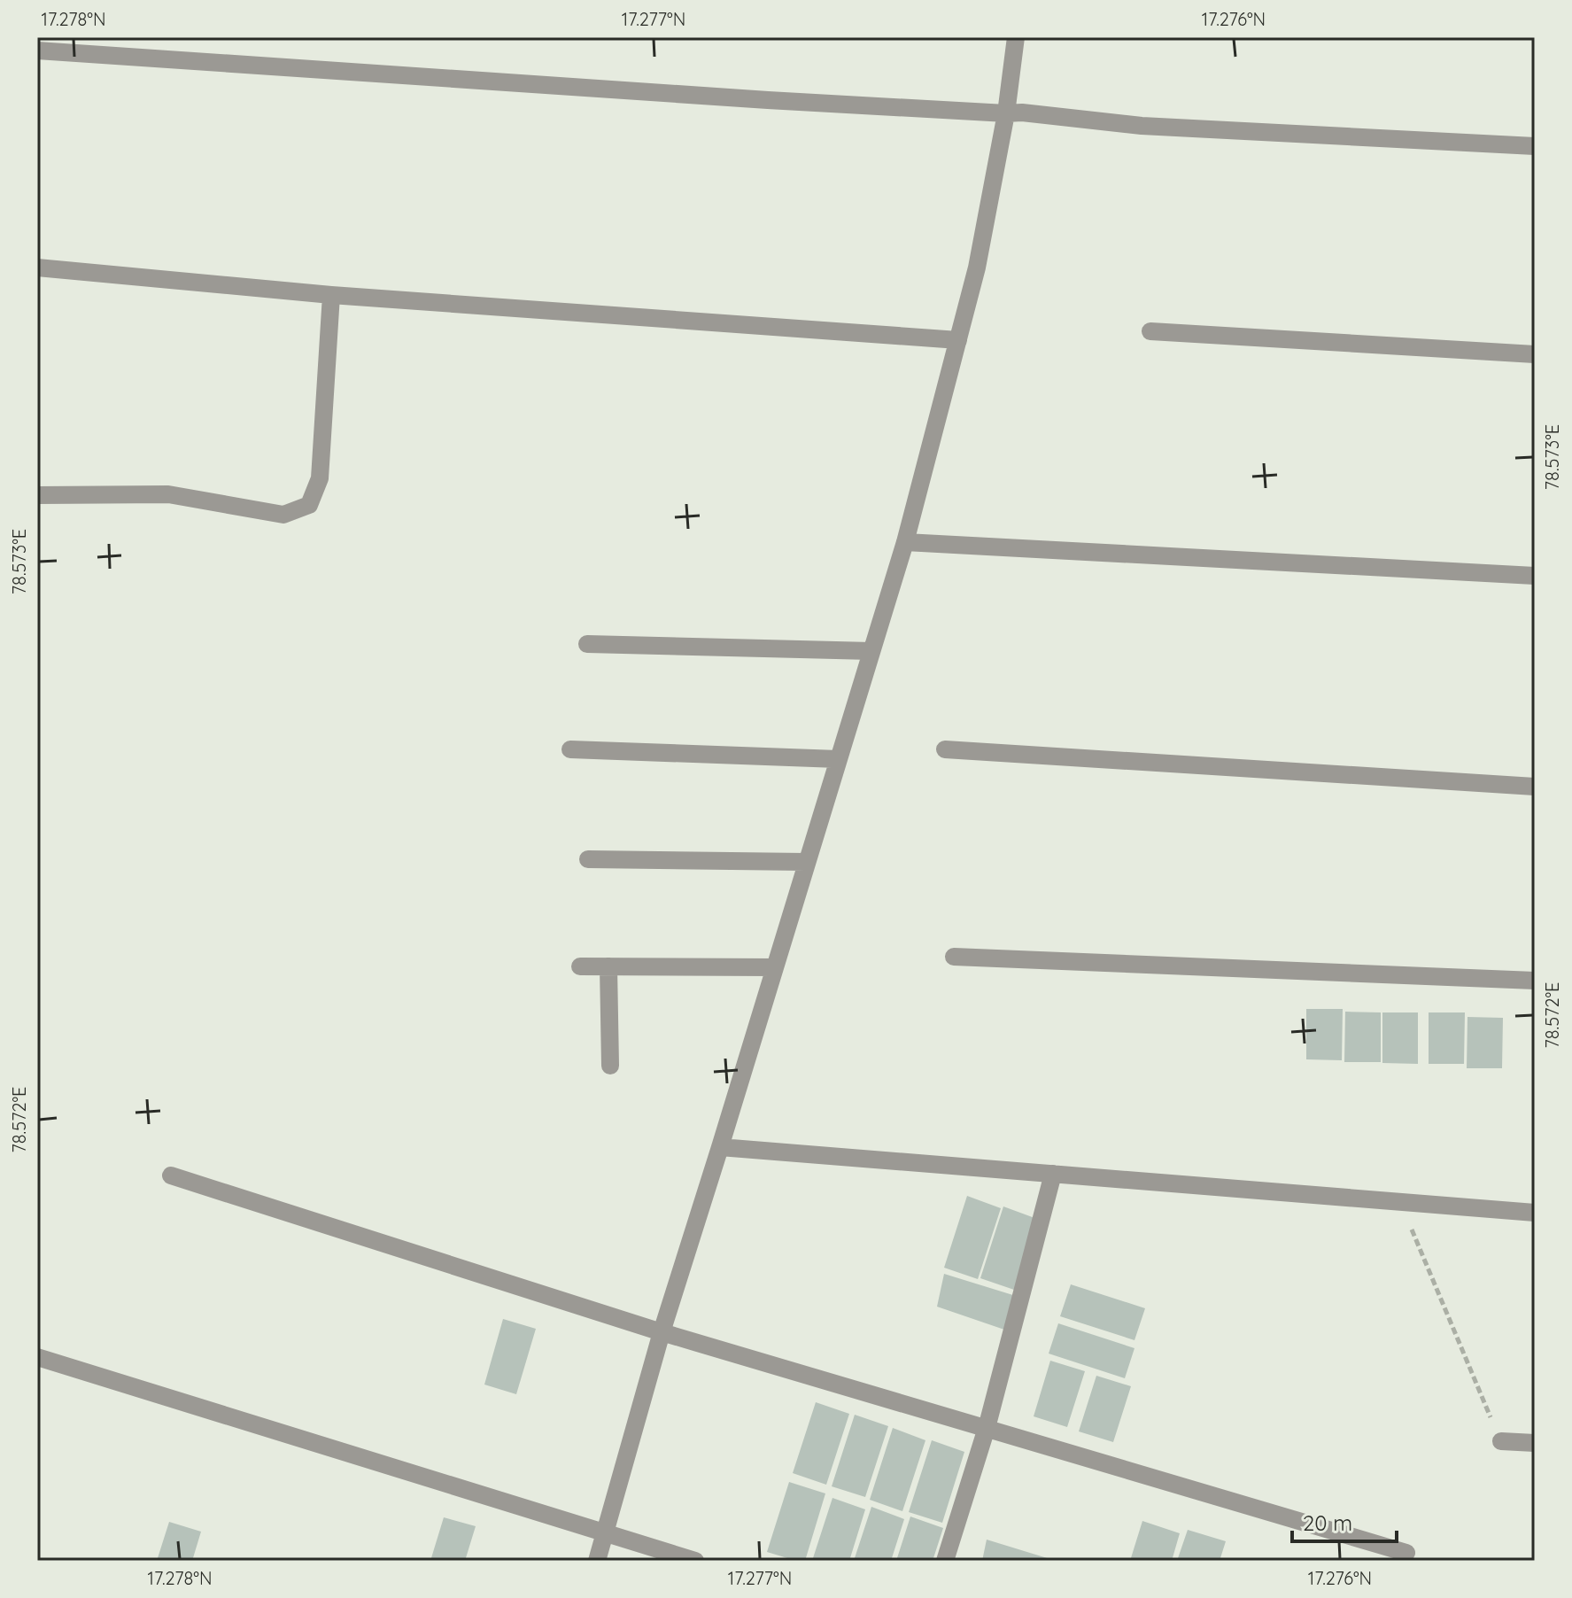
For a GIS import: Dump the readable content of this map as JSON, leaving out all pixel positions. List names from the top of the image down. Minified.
{"scale_bar":"20 m","coordinates":["17.278°N","17.277°N","17.276°N","78.573°E","78.572°E"]}
